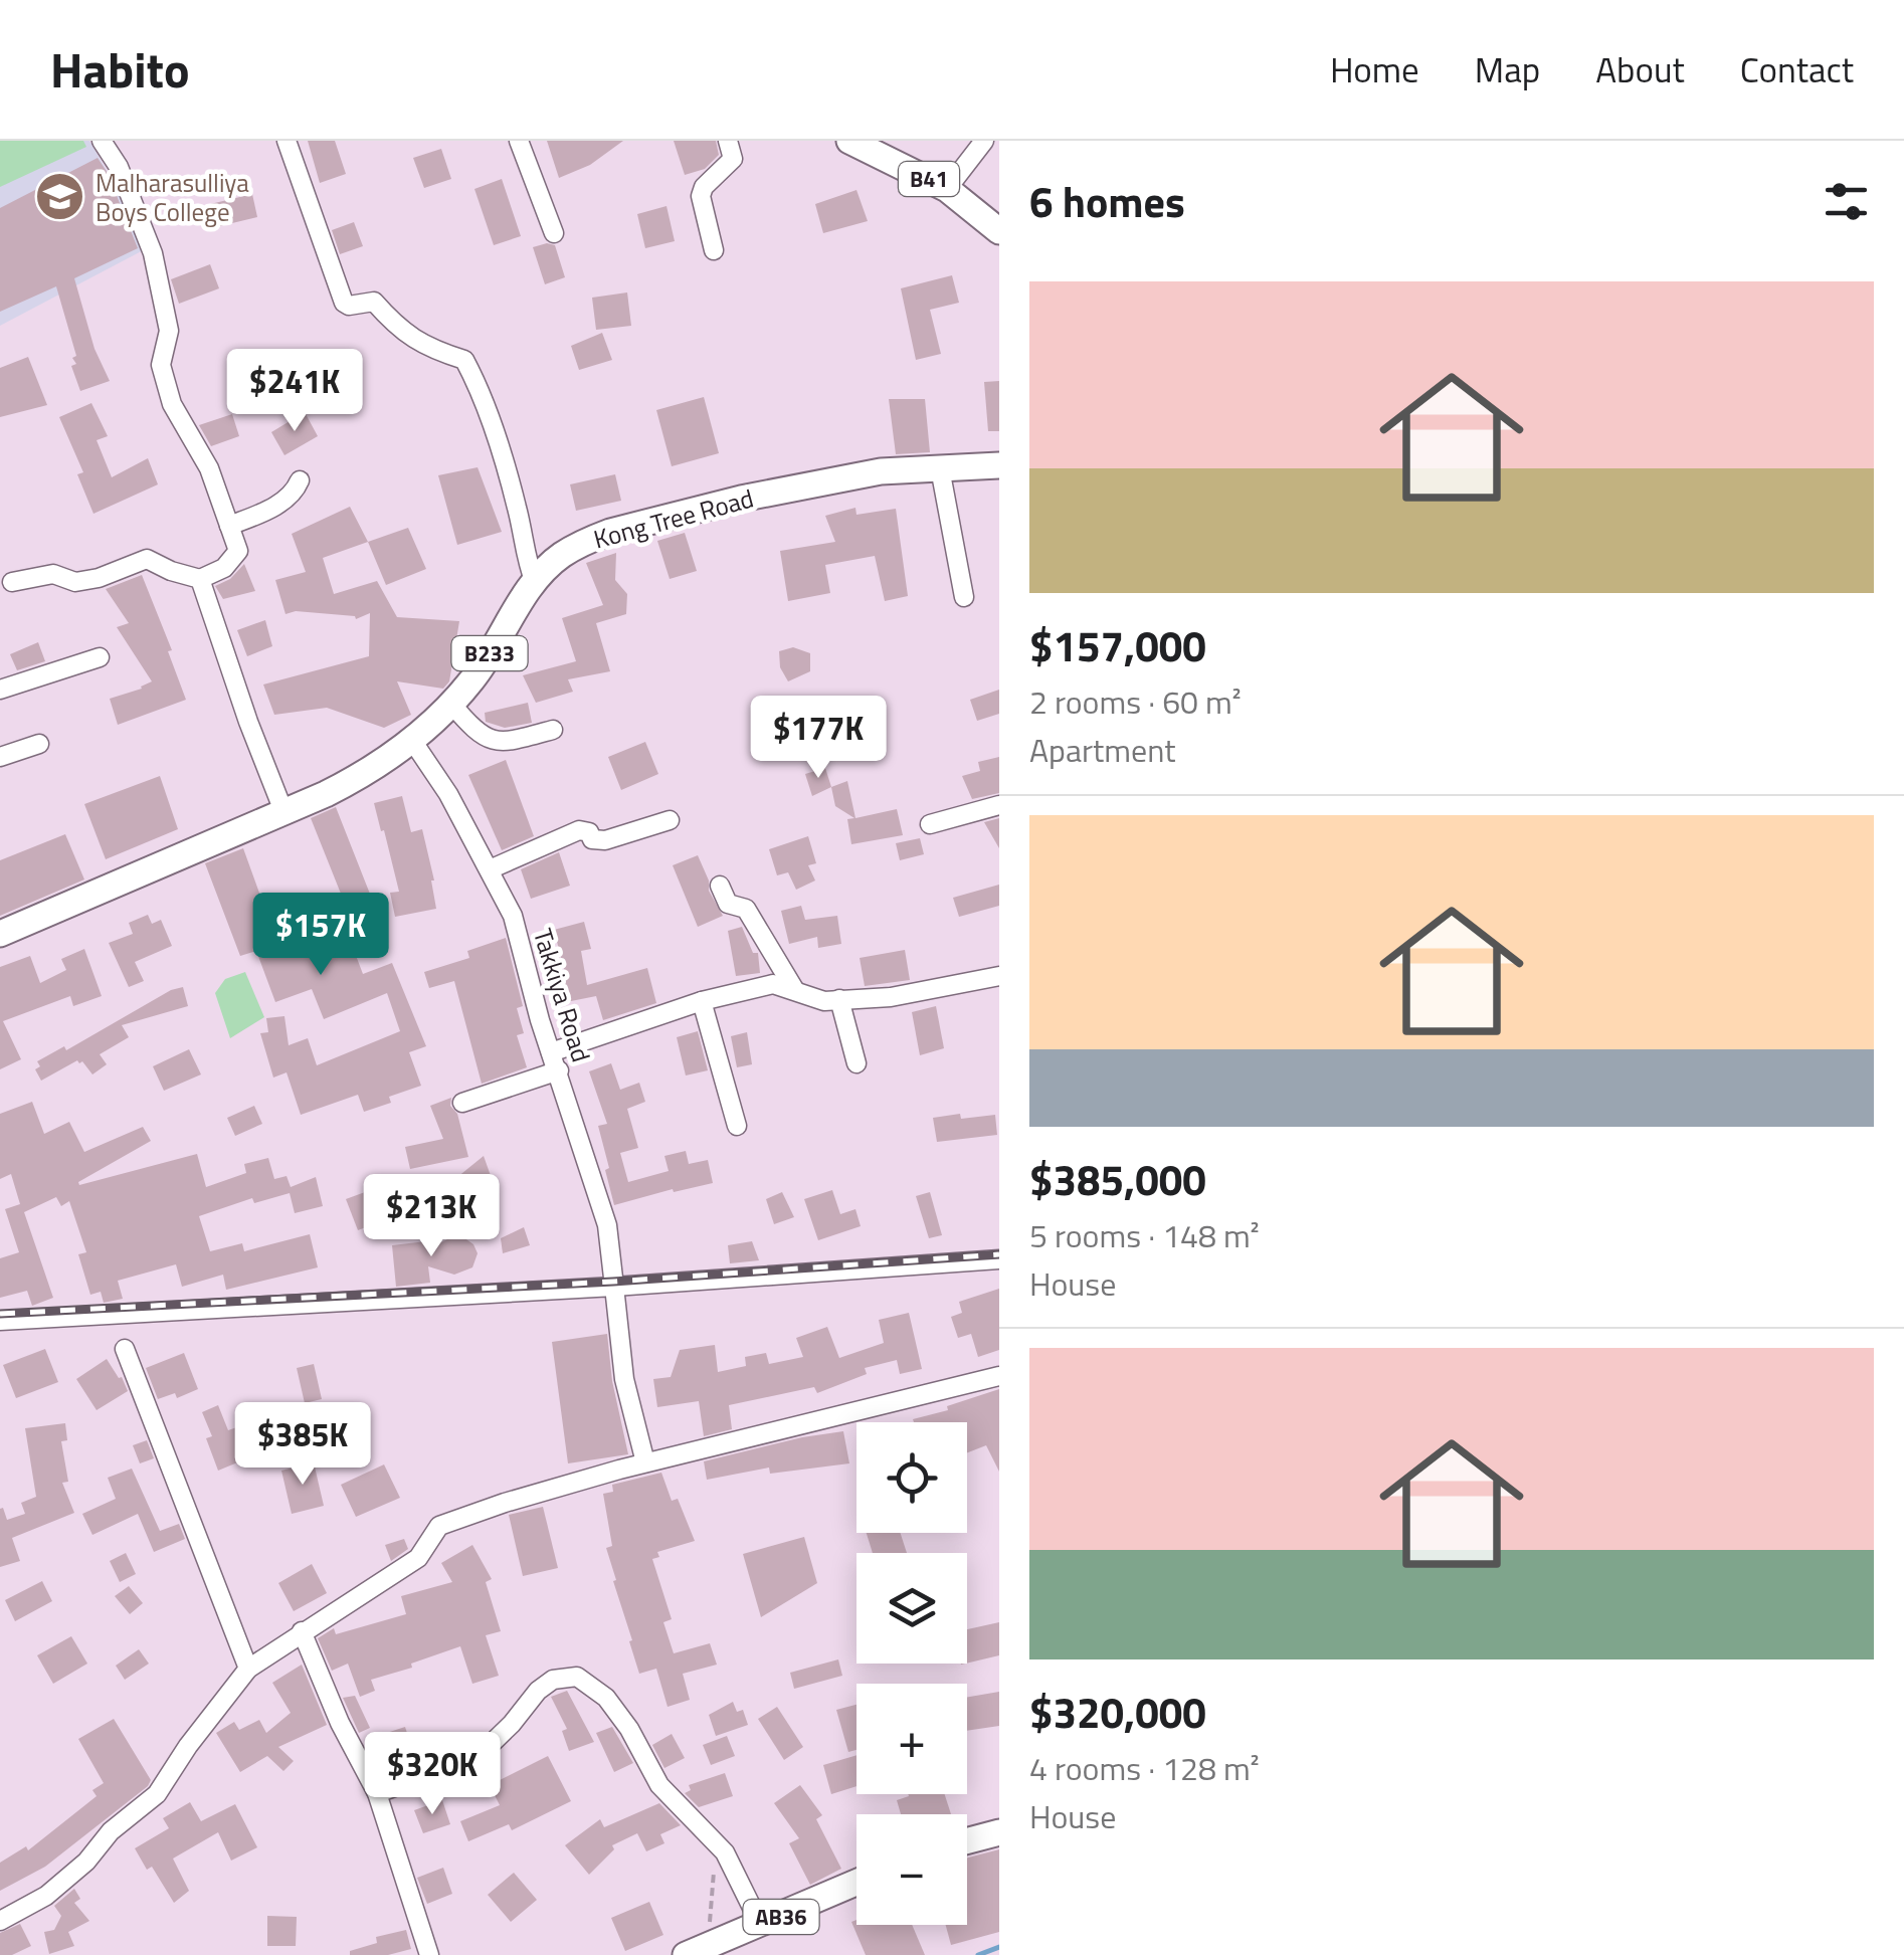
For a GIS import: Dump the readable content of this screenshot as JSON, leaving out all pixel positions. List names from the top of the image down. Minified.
{"streets":{"main road":["B41","Kong Tree Road","B233","AB36"],"street":["Takkiya Road"]},"crossings":[["Kong Tree Road","Takkiya Road"]],"places":{"school or university":["Malharasulliya Boys College"]},"page":{"header":"Habito","nav":["Home","Map","About","Contact"],"heading":"6 homes","list":[{"name":"$157,000","note":"2 rooms · 60 m² · Apartment"},{"name":"$385,000","note":"5 rooms · 148 m² · House"},{"name":"$320,000","note":"4 rooms · 128 m² · House"}],"price":["$241K","$177K","$157K","$213K","$385K","$320K"],"map_buttons":["+","−"]}}
